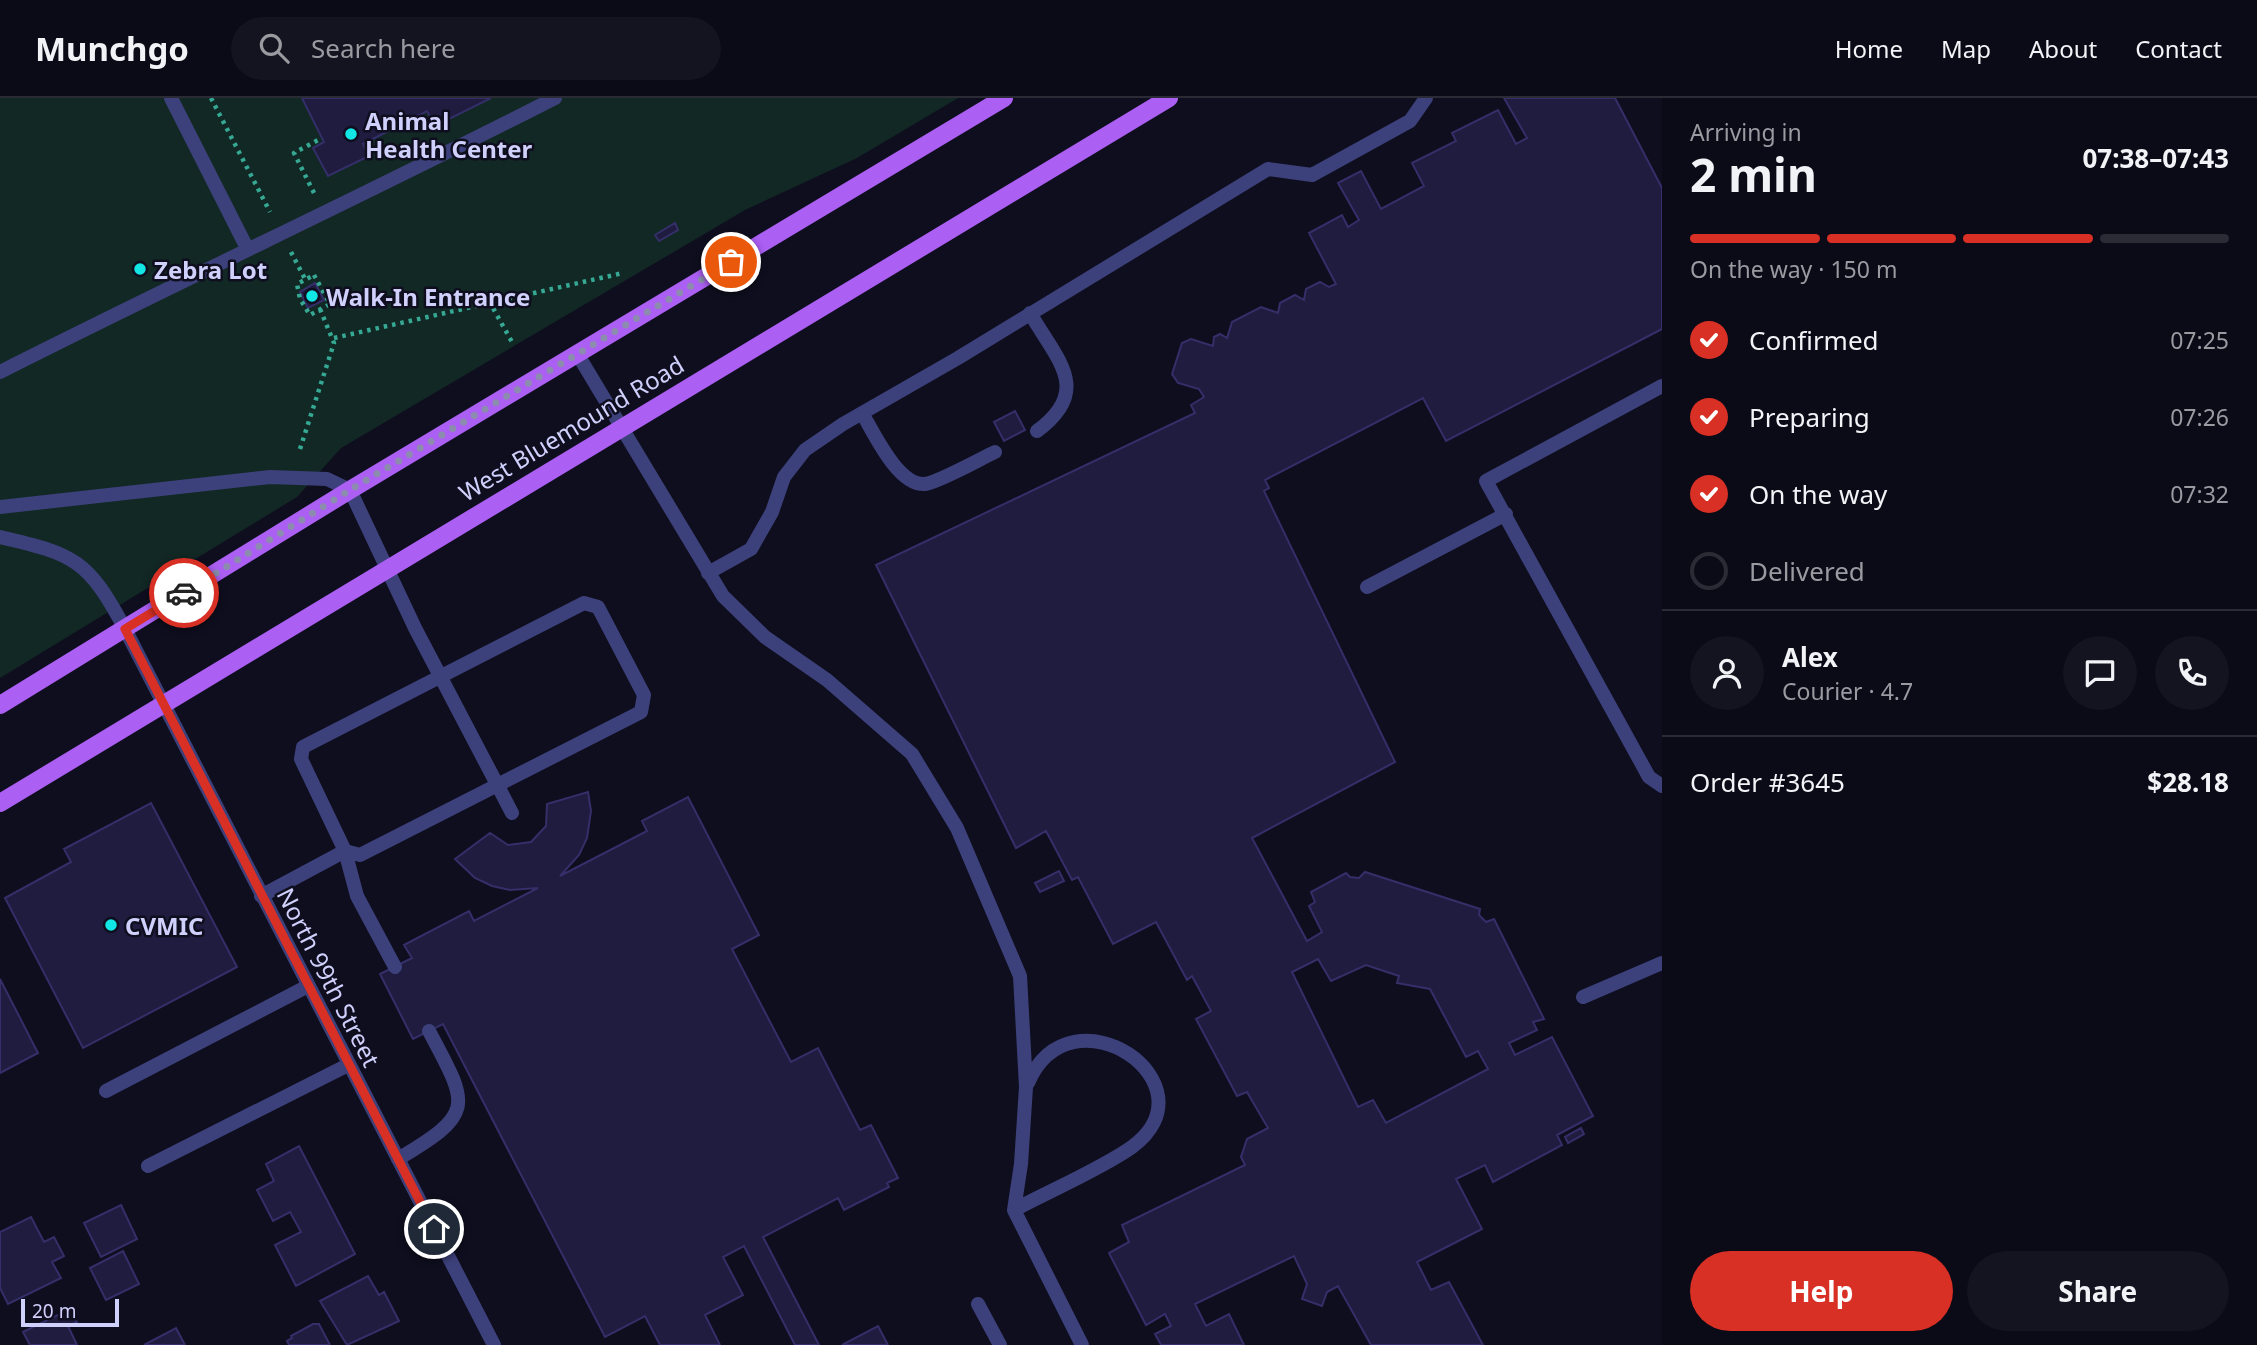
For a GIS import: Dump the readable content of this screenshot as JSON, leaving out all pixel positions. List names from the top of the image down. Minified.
{"streets":{"main road":["West Bluemound Road"],"street":["North 99th Street"]},"crossings":[["West Bluemound Road","North 99th Street"]],"places":["Animal Health Center","Zebra Lot","Walk-In Entrance","CVMIC"],"scale_bar":"20 m","page":{"header":"Munchgo","search":"Search here","nav":["Home","Map","About","Contact"],"heading":["2 min","Arriving in","07:38–07:43"],"panel":["Alex","Courier · 4.7","Order #3645","$28.18"],"bar":"On the way · 150 m","list":[["Confirmed","07:25"],["Preparing","07:26"],["On the way","07:32"],"Delivered"],"buttons":["Help","Share"],"scale":"20 m"}}
